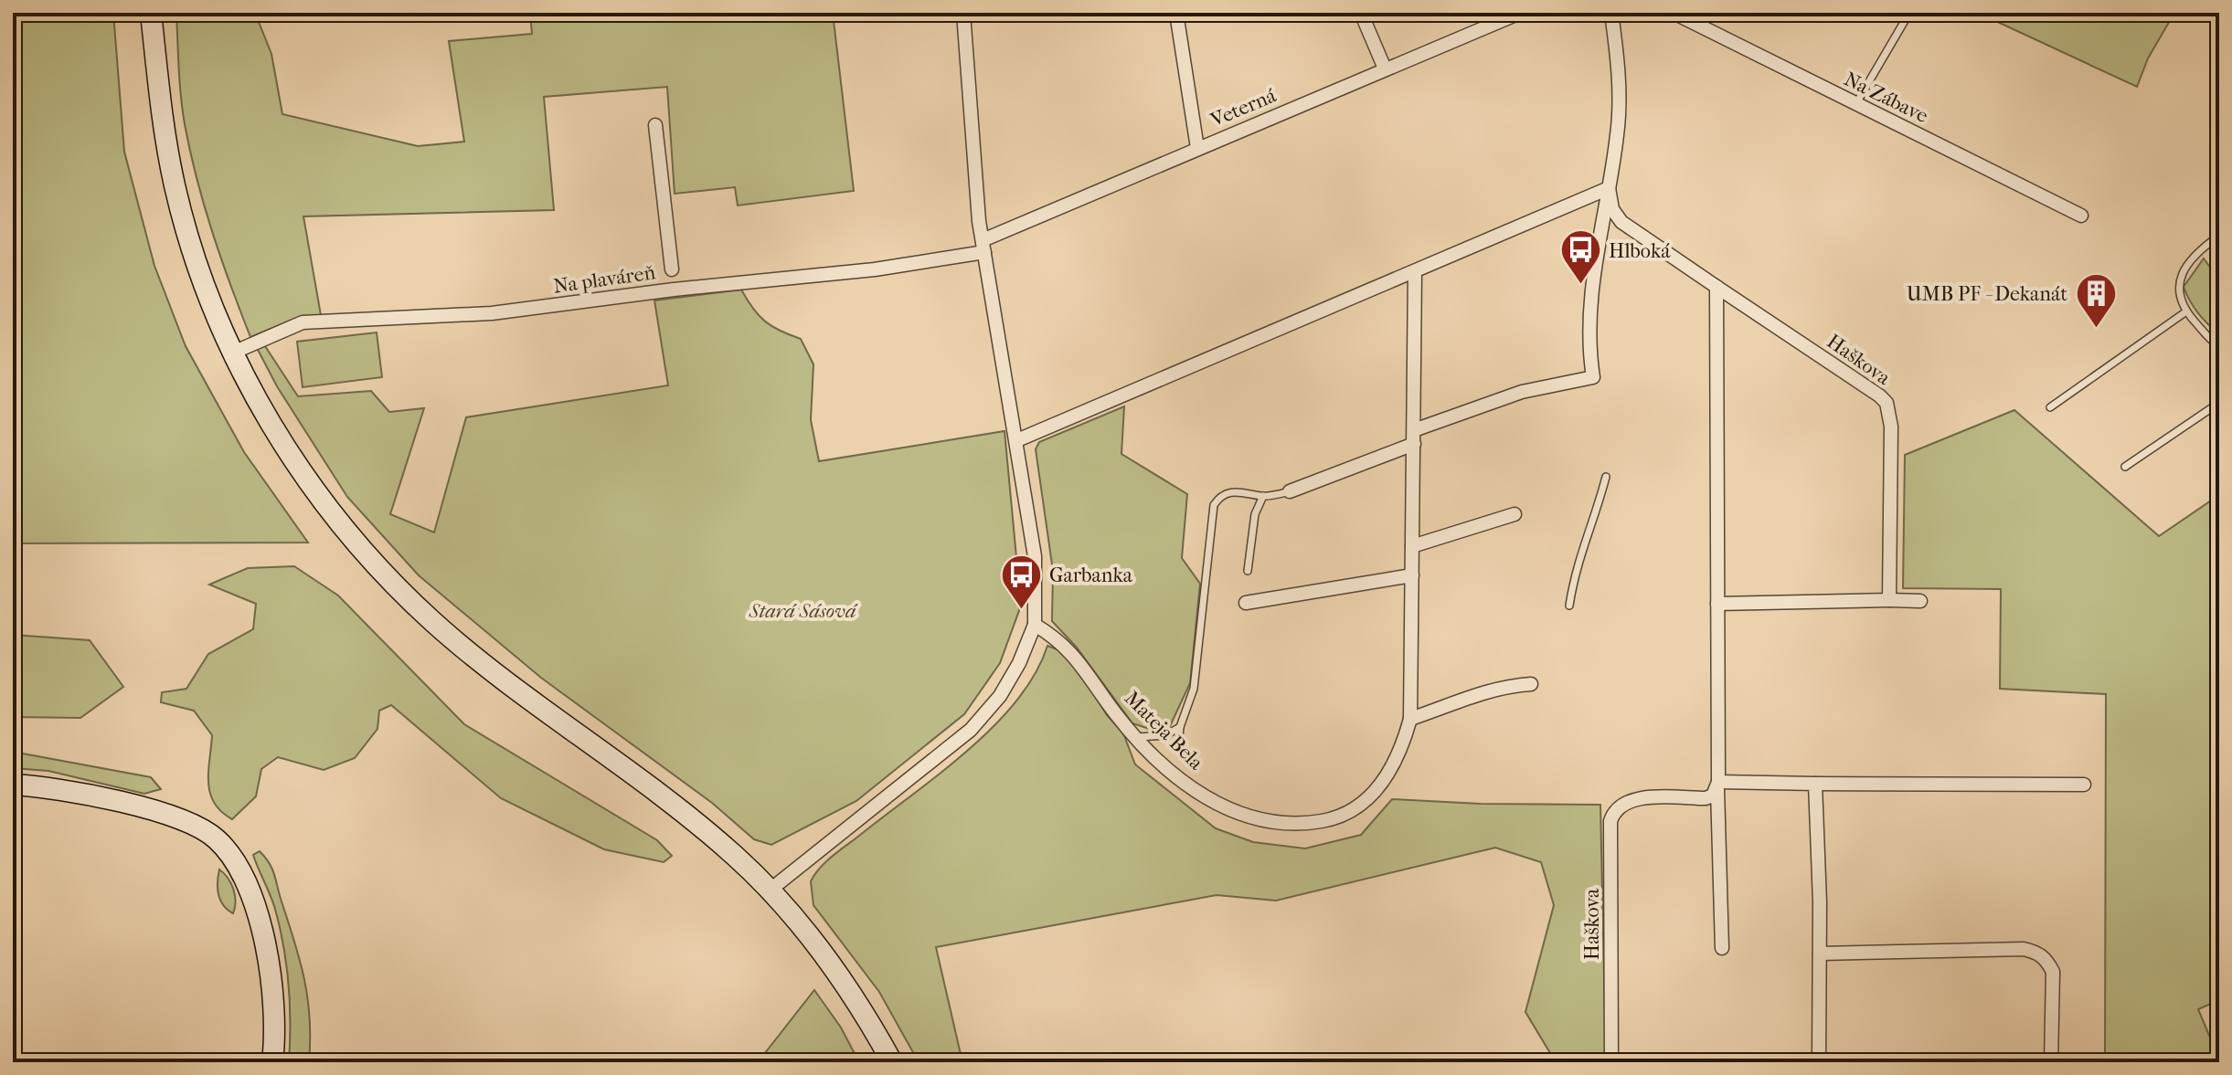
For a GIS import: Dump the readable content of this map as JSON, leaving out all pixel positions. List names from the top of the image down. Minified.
{"streets":{"street":["Na Zábave","Veterná","Na plaváreň","Haškova","Mateja Bela"]},"crossings":[["Veterná","Na plaváreň"]],"parks":["Stará Sásová"],"places":{"bus stop":["Hlboká","Garbanka"],"building":["UMB PF - Dekanát"]}}
